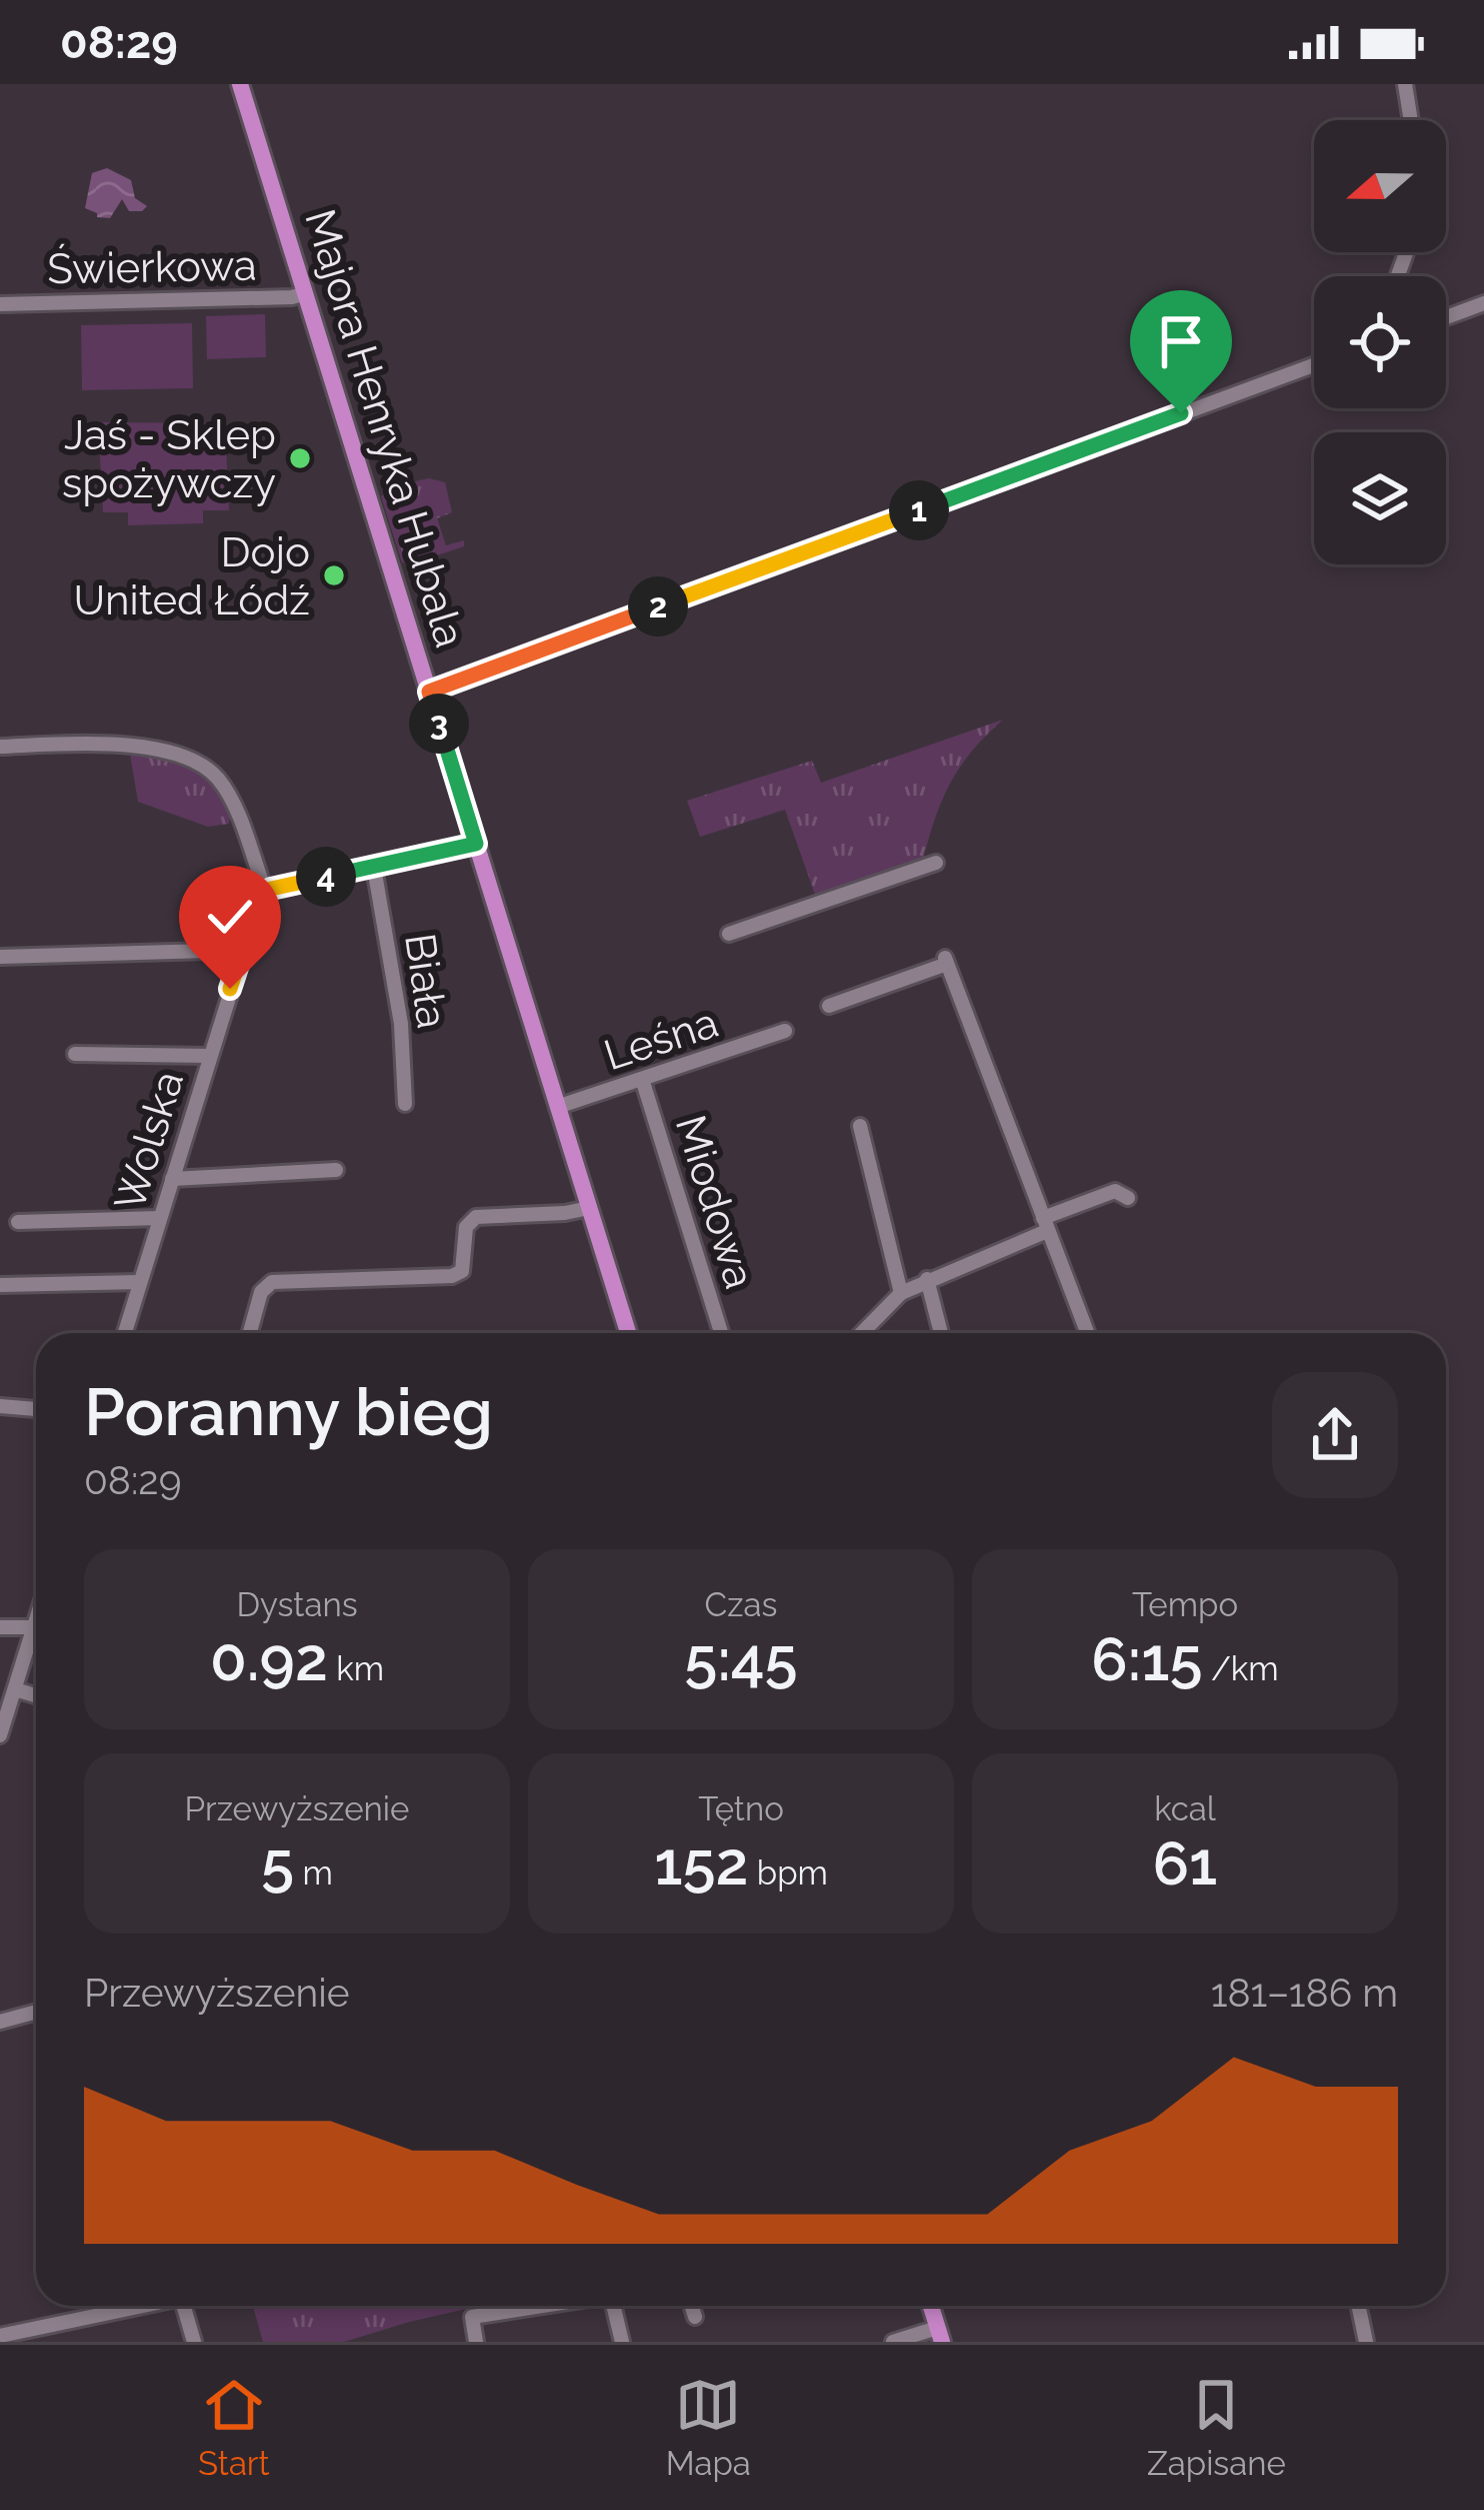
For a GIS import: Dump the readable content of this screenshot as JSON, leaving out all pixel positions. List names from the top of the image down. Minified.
{"streets":{"main road":["Majora Henryka Hubala"],"street":["Świerkowa","Biała","Leśna","Wolska","Miodowa"]},"crossings":[["Świerkowa","Majora Henryka Hubala"],["Majora Henryka Hubala","Leśna"],["Leśna","Miodowa"]],"places":["Jaś - Sklep spożywczy","Dojo United Łódź"],"north":"left","page":{"status":"08:29","pins":["1","2","3","4"],"heading":["Poranny bieg","08:29"],"stats":[["Dystans","0.92 km"],["Czas","5:45"],["Tempo","6:15 /km"],["Przewyższenie","5 m"],["Tętno","152 bpm"],["kcal","61"]],"chart":["Przewyższenie","181–186 m"],"tabs":["Start","Mapa","Zapisane"]}}
